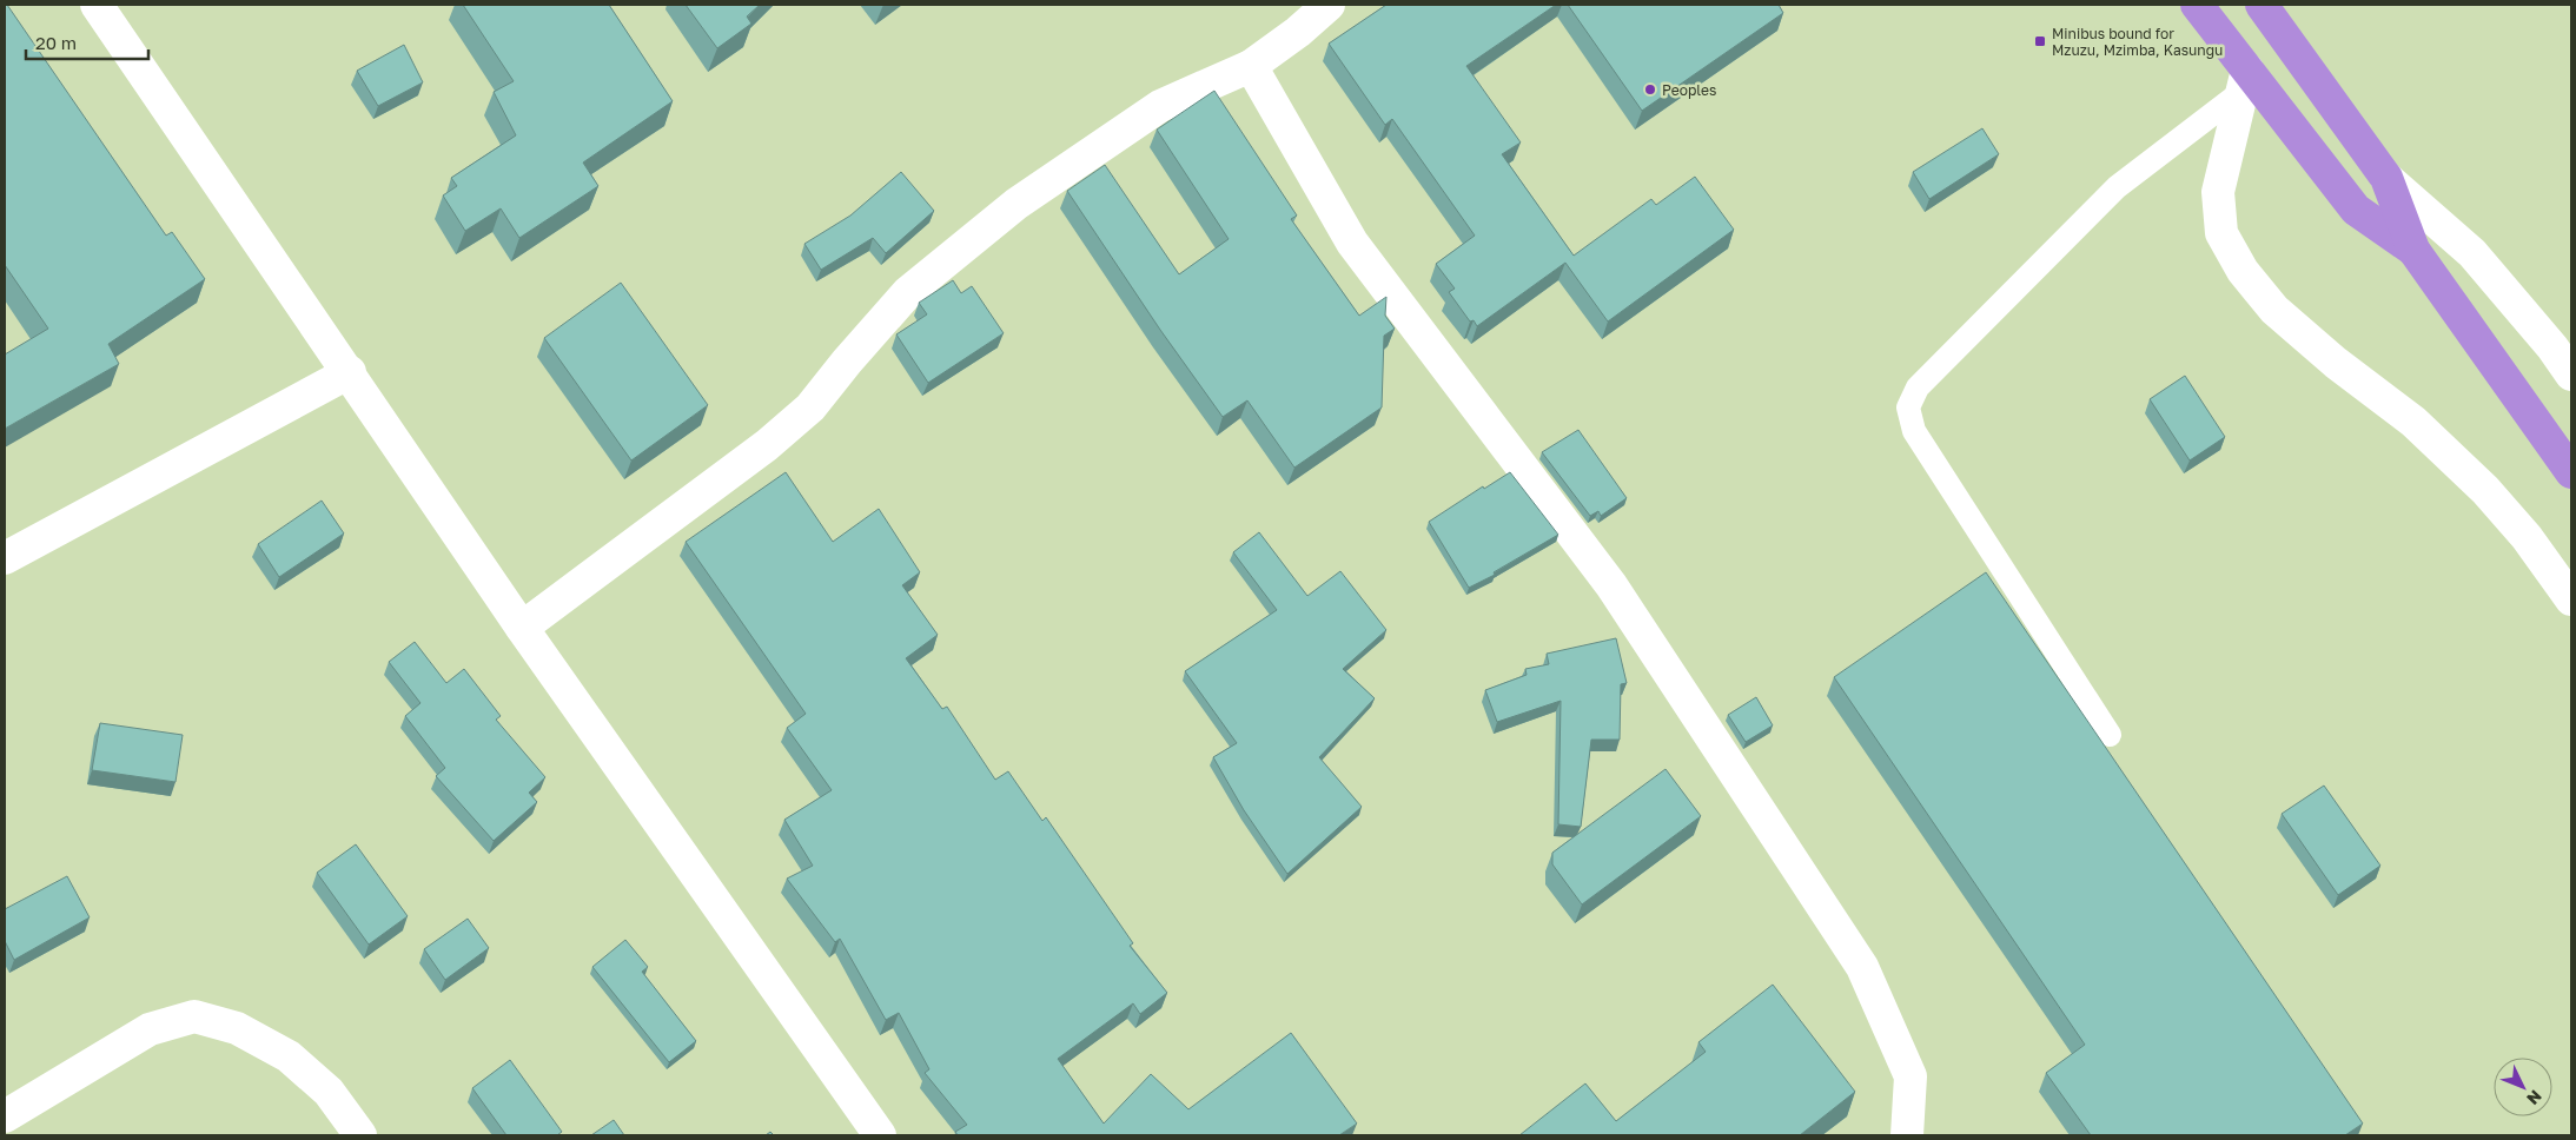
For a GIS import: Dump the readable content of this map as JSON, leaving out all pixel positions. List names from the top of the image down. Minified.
{"places":{"transit":["Minibus bound for Mzuzu, Mzimba, Kasungu"],"other":["Peoples"]},"scale_bar":"20 m","north":"bottom right"}
